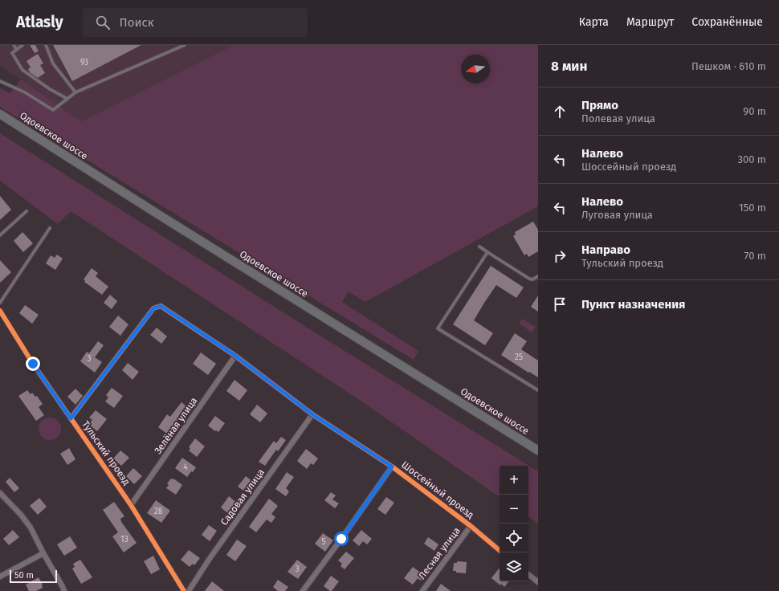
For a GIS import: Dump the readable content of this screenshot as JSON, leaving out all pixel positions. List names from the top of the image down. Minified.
{"streets":{"main road":["Одоевское шоссе"],"street":["Зелёная улица","Тульский проезд","Шоссейный проезд","Садовая улица","Лесная улица"]},"crossings":[["Зелёная улица","Тульский проезд"],["Зелёная улица","Шоссейный проезд"],["Тульский проезд","Шоссейный проезд"],["Шоссейный проезд","Садовая улица"],["Шоссейный проезд","Лесная улица"]],"house_numbers":["93","25","3","4","28","13","5","3"],"scale_bar":"50 m","north":"left","page":{"header":"Atlasly","search":"Поиск","nav":["Карта","Маршрут","Сохранённые"],"heading":["8 мин","Пешком · 610 m"],"list":[["Прямо","Полевая улица","90 m"],["Налево","Шоссейный проезд","300 m"],["Налево","Луговая улица","150 m"],["Направо","Тульский проезд","70 m"],"Пункт назначения"],"map_buttons":["+","−"],"scale":"50 m"}}
